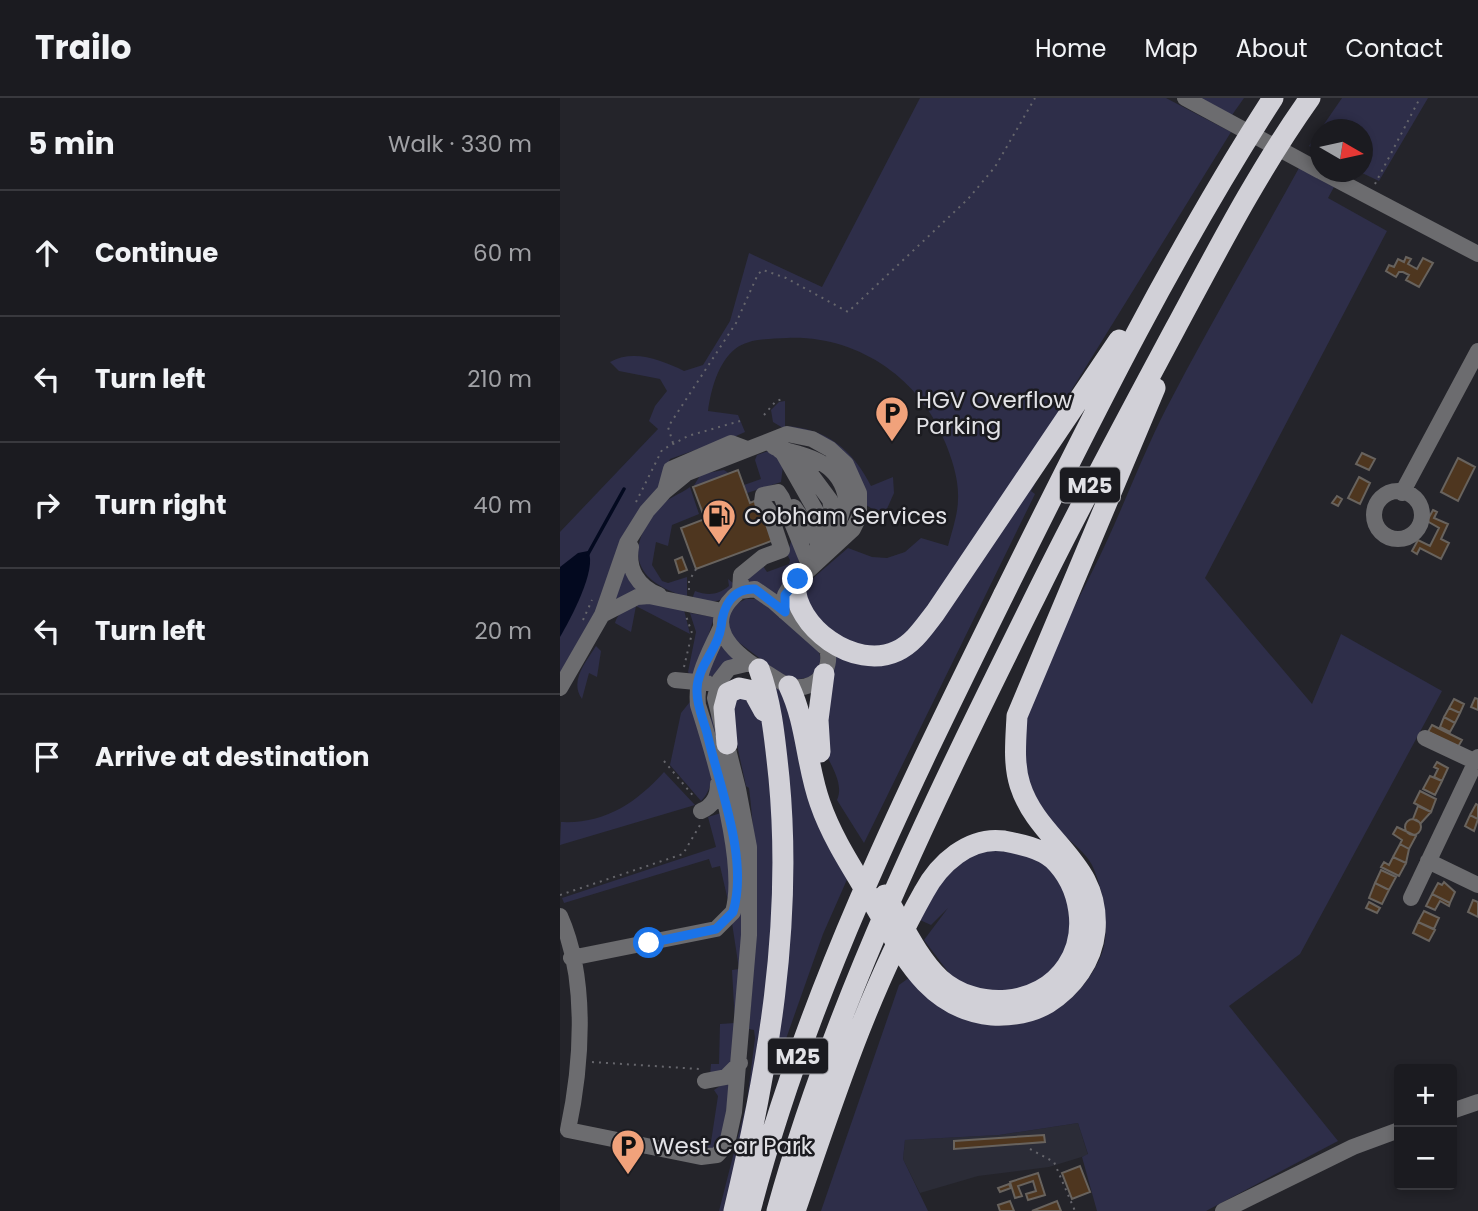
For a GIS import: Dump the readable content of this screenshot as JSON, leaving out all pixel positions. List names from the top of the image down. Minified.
{"streets":{"highway":["M25"]},"places":{"parking":["HGV Overflow Parking","West Car Park"],"fuel station":["Cobham Services"]},"north":"right","page":{"header":"Trailo","nav":["Home","Map","About","Contact"],"heading":["5 min","Walk · 330 m"],"list":[["Continue","60 m"],["Turn left","210 m"],["Turn right","40 m"],["Turn left","20 m"],"Arrive at destination"],"map_buttons":["+","−"]}}
